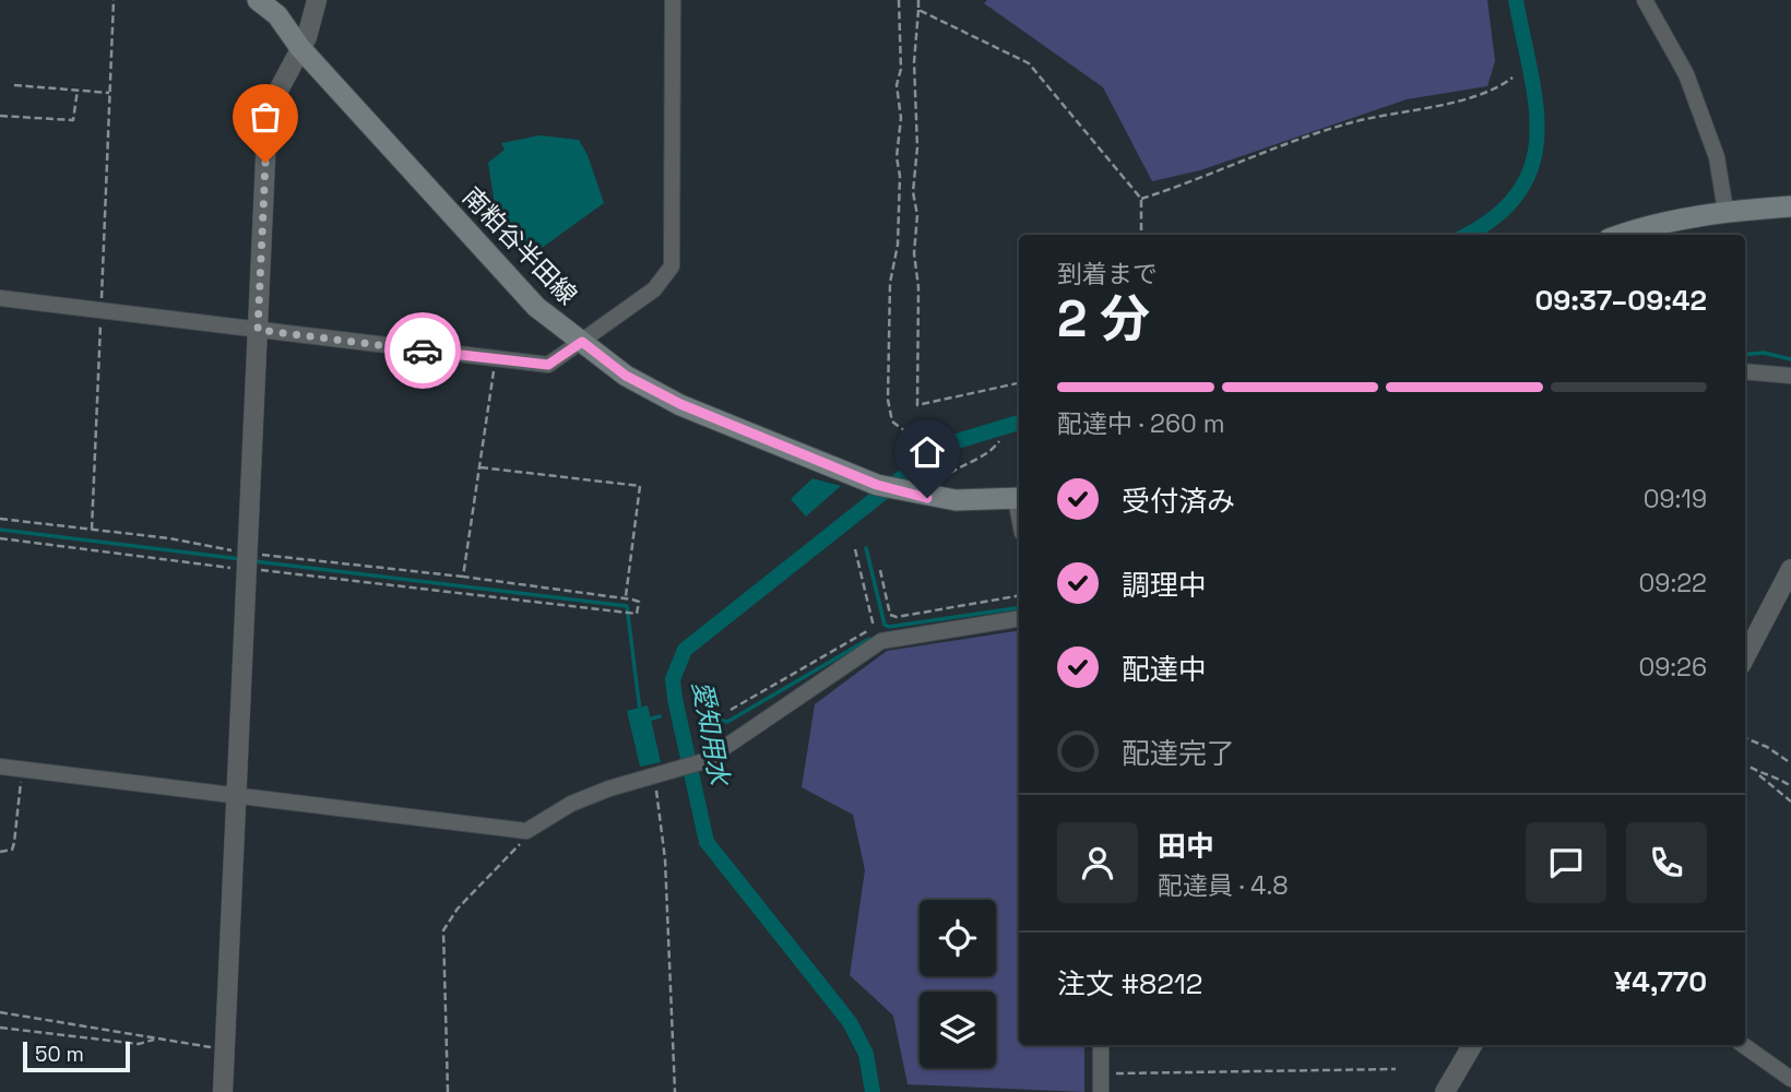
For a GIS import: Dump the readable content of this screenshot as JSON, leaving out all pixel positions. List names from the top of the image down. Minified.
{"streets":{"main road":["南粕谷半田線"]},"water":["愛知用水"],"scale_bar":"50 m","page":{"heading":["2 分","到着まで","09:37–09:42"],"panel":["田中","配達員 · 4.8","注文 #8212","¥4,770"],"bar":"配達中 · 260 m","list":[["受付済み","09:19"],["調理中","09:22"],["配達中","09:26"],"配達完了"],"scale":"50 m"}}
